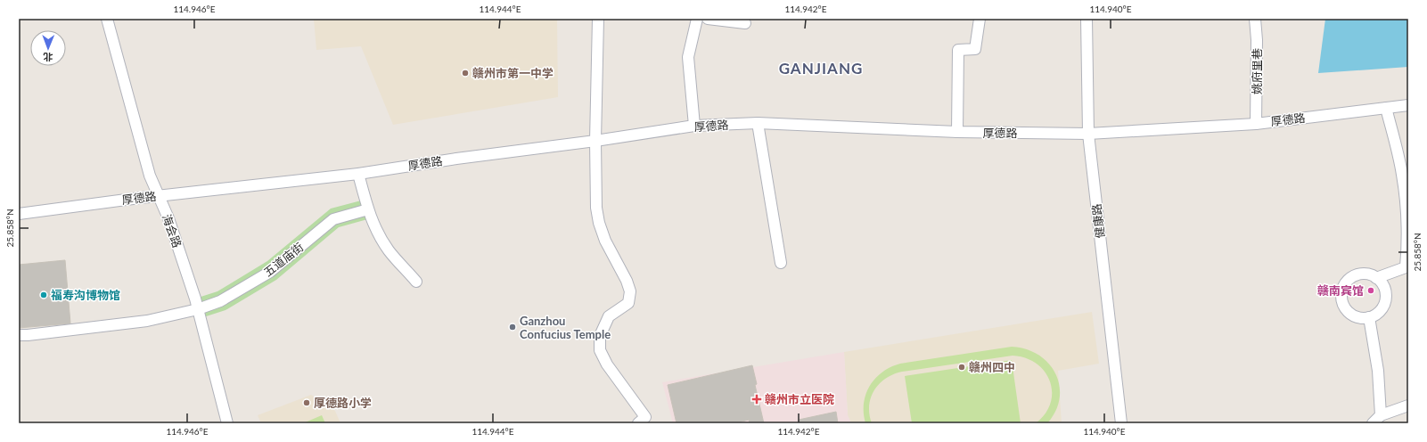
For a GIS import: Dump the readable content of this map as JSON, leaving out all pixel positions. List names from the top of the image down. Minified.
{"streets":{"street":["姚府里巷","厚德路","健康路","海会路","五道庙街"]},"crossings":[["姚府里巷","厚德路"],["厚德路","健康路"],["厚德路","海会路"],["海会路","五道庙街"]],"districts":["GANJIANG"],"places":{"other":["赣州市第一中学","赣南宾馆","福寿沟博物馆","Ganzhou Confucius Temple","赣州四中","厚德路小学"],"health":["赣州市立医院"]},"north":"bottom","coordinates":["114.946°E","114.944°E","114.942°E","114.940°E","25.858°N"]}
